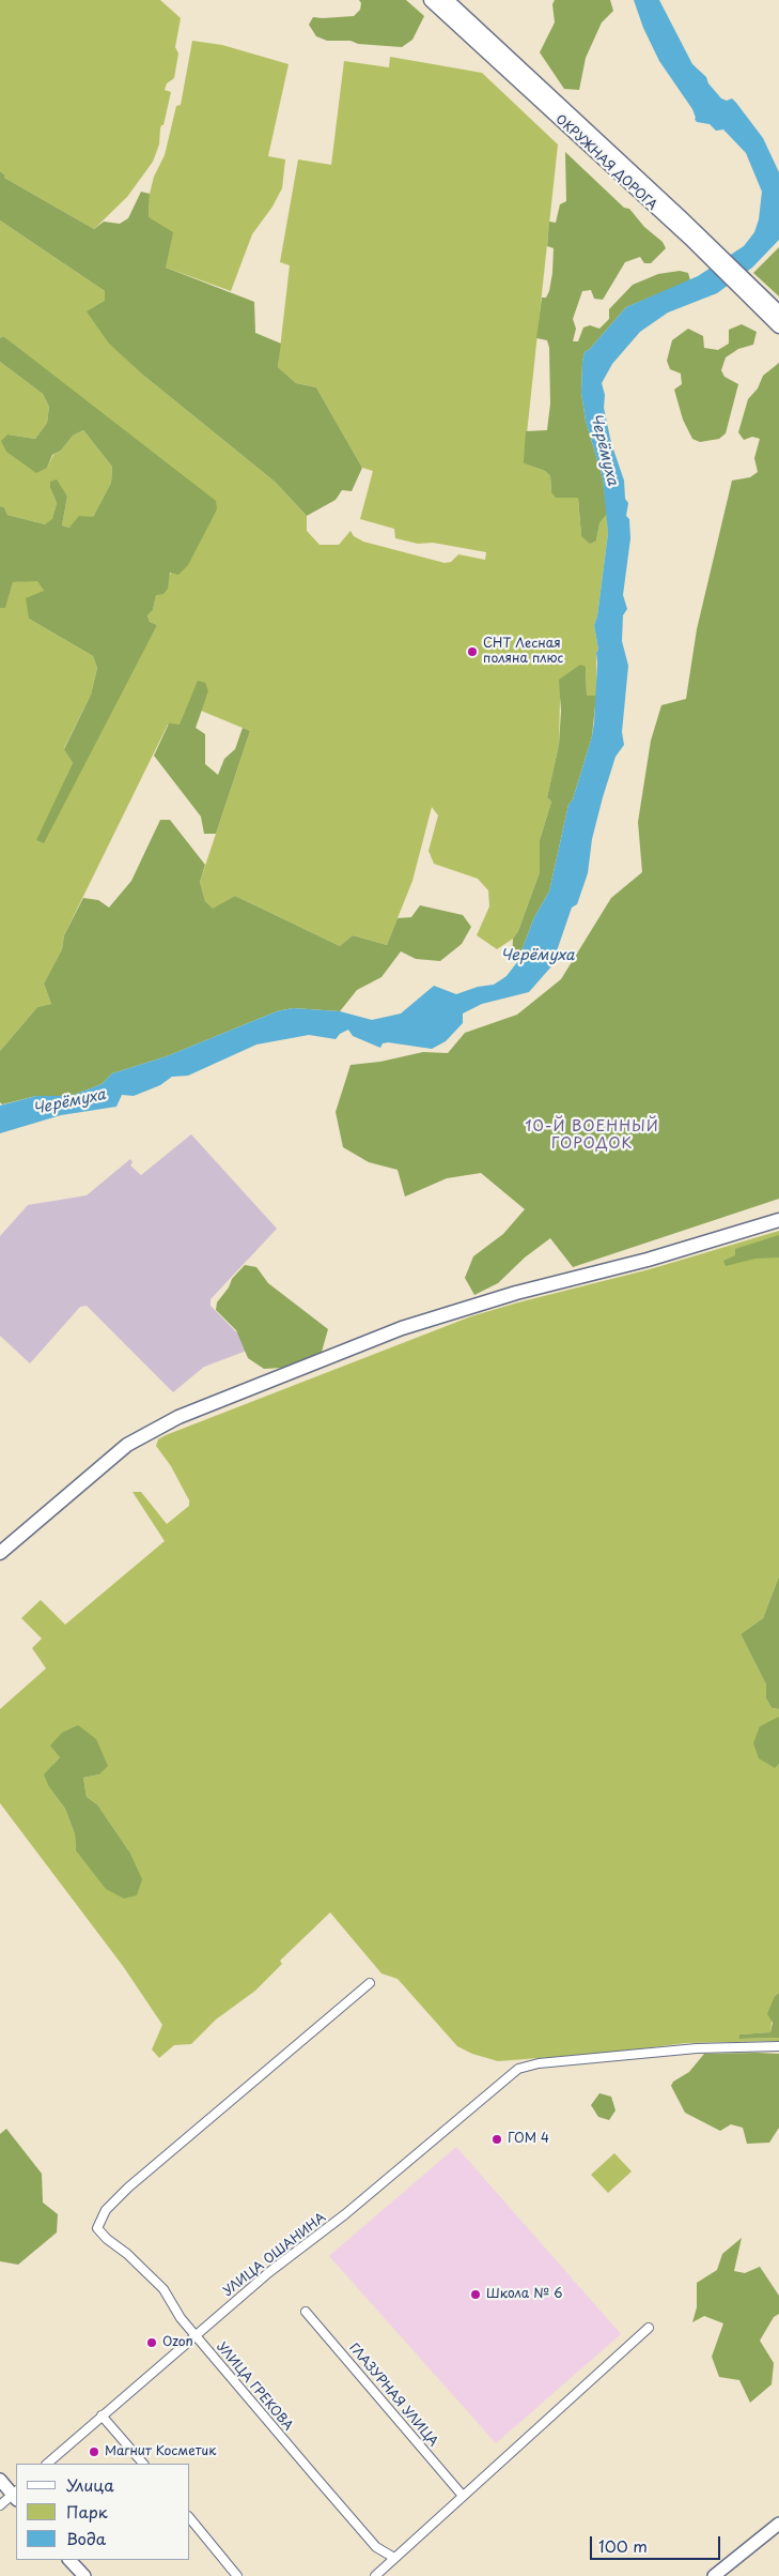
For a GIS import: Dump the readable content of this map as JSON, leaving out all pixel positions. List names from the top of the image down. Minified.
{"streets":{"main road":["ОКРУЖНАЯ ДОРОГА"],"street":["УЛИЦА ОШАНИНА","УЛИЦА ГРЕКОВА","ГЛАЗУРНАЯ УЛИЦА"]},"crossings":[["УЛИЦА ОШАНИНА","УЛИЦА ГРЕКОВА"]],"districts":["10-Й ВОЕННЫЙ ГОРОДОК"],"water":["Черёмуха"],"places":["СНТ Лесная поляна плюс","ГОМ 4","Школа № 6","Ozon","Магнит Косметик"],"legend":["Улица","Парк","Вода"],"scale_bar":"100 m"}
